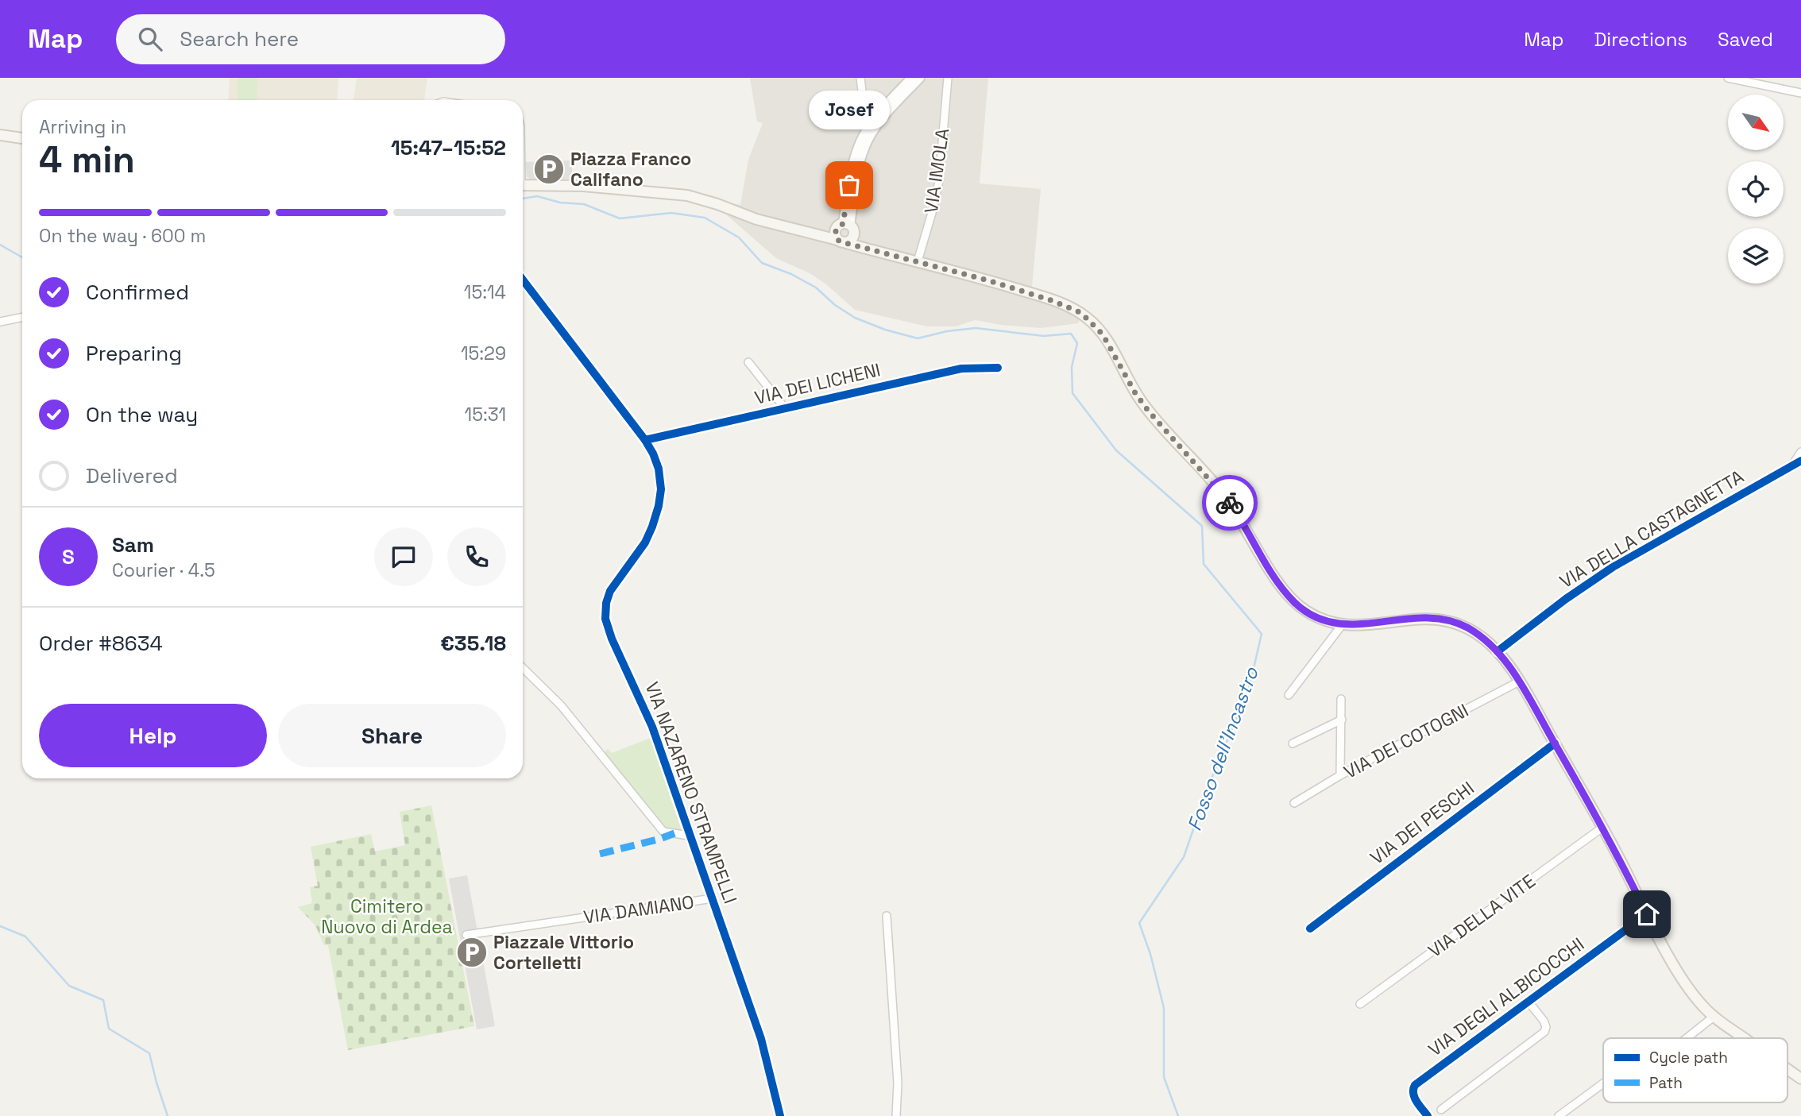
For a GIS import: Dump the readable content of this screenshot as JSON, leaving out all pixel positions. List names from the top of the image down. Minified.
{"streets":{"street":["VIA IMOLA","VIA DEI LICHENI","VIA DELLA CASTAGNETTA","VIA DEI COTOGNI","VIA NAZARENO STRAMPELLI","VIA DEI PESCHI","VIA DAMIANO","VIA DELLA VITE","VIA DEGLI ALBICOCCHI"]},"crossings":[["VIA DEI LICHENI","VIA NAZARENO STRAMPELLI"],["VIA NAZARENO STRAMPELLI","VIA DAMIANO"]],"water":["Fosso dell'Incastro"],"parks":["Cimitero Nuovo di Ardea"],"places":{"parking":["Piazza Franco Califano","Piazzale Vittorio Cortelletti"],"other":["Josef"]},"legend":["Cycle path","Path"],"north":"bottom right","page":{"header":"Map","search":"Search here","nav":["Map","Directions","Saved"],"bubble":"Josef","heading":["4 min","Arriving in","15:47–15:52"],"panel":["Sam","Courier · 4.5","Order #8634","€35.18"],"bar":"On the way · 600 m","list":[["Confirmed","15:14"],["Preparing","15:29"],["On the way","15:31"],"Delivered"],"round":"S","buttons":["Help","Share"]}}
